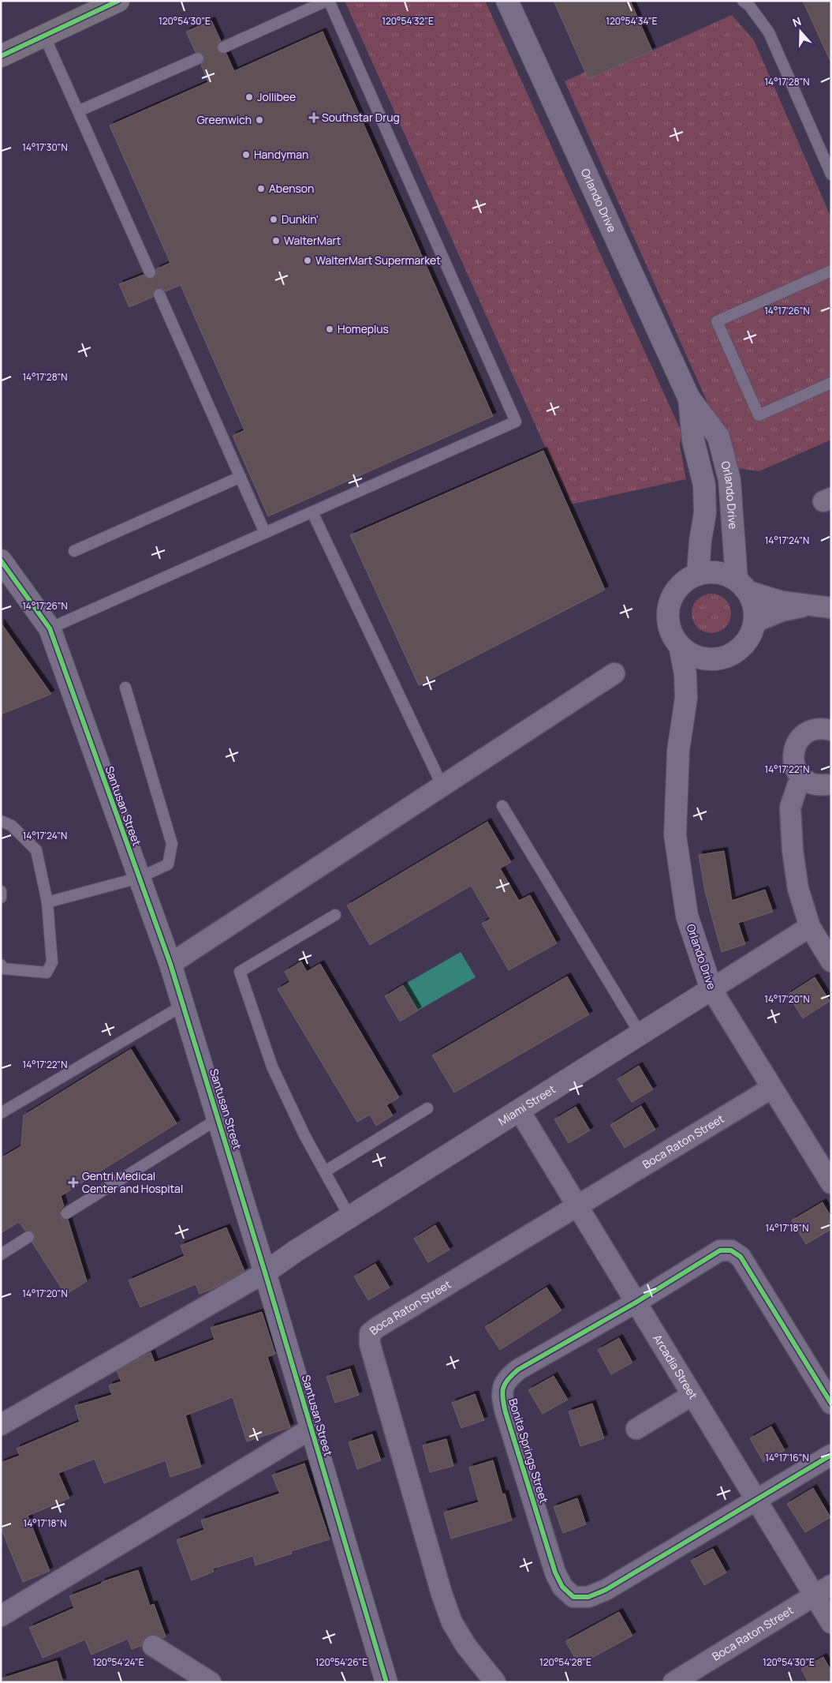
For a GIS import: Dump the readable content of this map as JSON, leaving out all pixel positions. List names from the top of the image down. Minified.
{"streets":{"street":["Orlando Drive","Santusan Street","Miami Street","Boca Raton Street","Arcadia Street","Bonita Springs Street"]},"crossings":[["Orlando Drive","Miami Street"],["Orlando Drive","Boca Raton Street"],["Santusan Street","Miami Street"],["Miami Street","Arcadia Street"],["Boca Raton Street","Arcadia Street"],["Arcadia Street","Bonita Springs Street"]],"places":{"other":["Jollibee","Greenwich","Handyman","Abenson","Dunkin'","WalterMart","WalterMart Supermarket","Homeplus"],"health":["Southstar Drug","Gentri Medical Center and Hospital"]},"north":"top","coordinates":["120°54'30\"E","120°54'32\"E","120°54'34\"E","14°17'28\"N","14°17'30\"N","14°17'26\"N","14°17'24\"N","14°17'22\"N","14°17'20\"N","14°17'18\"N","14°17'16\"N","120°54'24\"E","120°54'26\"E","120°54'28\"E"]}
